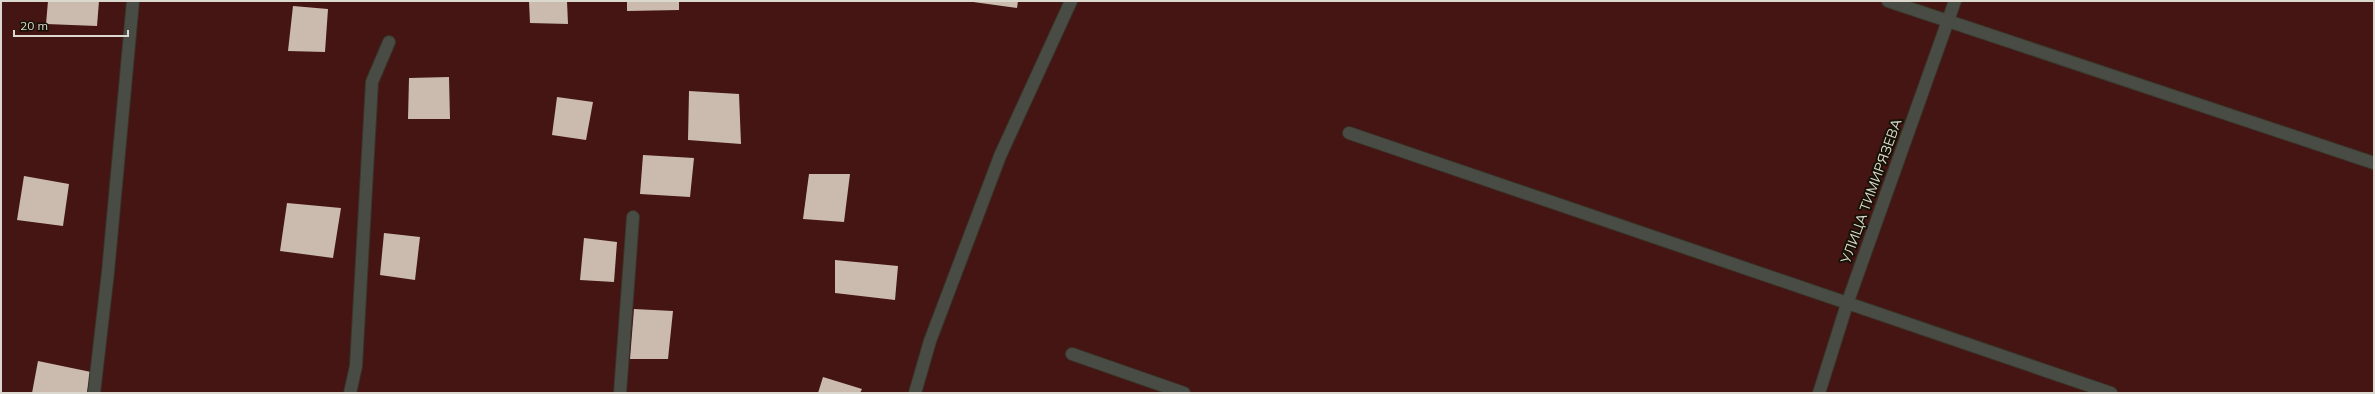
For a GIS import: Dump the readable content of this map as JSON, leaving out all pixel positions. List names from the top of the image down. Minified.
{"streets":{"street":["УЛИЦА ТИМИРЯЗЕВА"]},"scale_bar":"20 m"}
